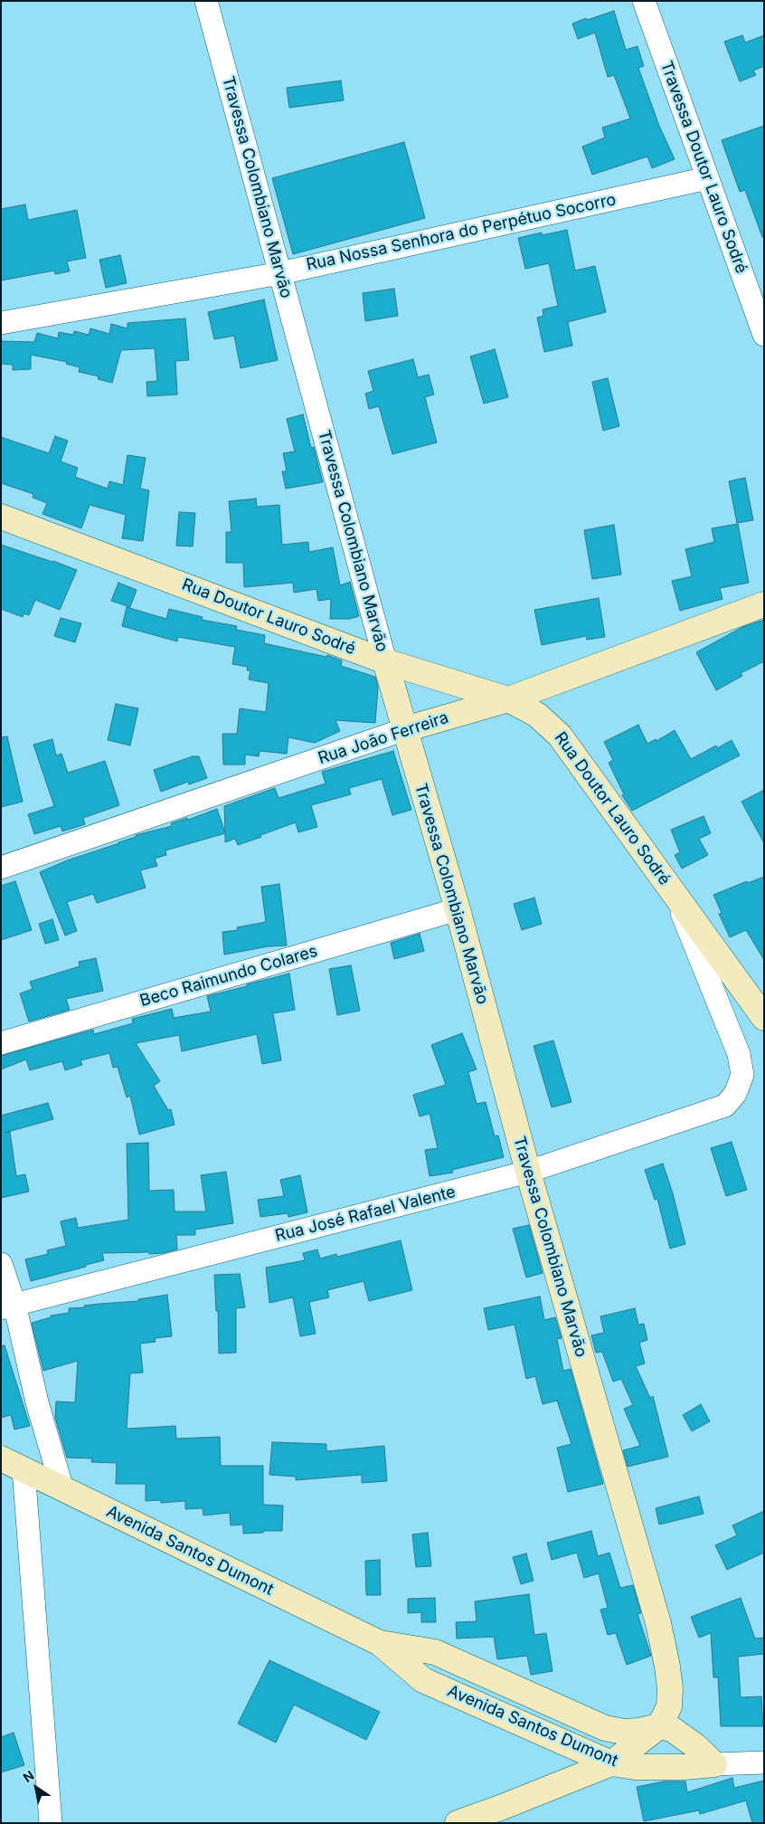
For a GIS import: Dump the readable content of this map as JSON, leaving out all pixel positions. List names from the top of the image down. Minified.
{"streets":{"street":["Travessa Doutor Lauro Sodré","Travessa Colombiano Marvão","Rua Nossa Senhora do Perpétuo Socorro","Rua Doutor Lauro Sodré","Rua João Ferreira","Beco Raimundo Colares","Rua José Rafael Valente","Avenida Santos Dumont"]},"crossings":[["Travessa Doutor Lauro Sodré","Rua Nossa Senhora do Perpétuo Socorro"],["Travessa Colombiano Marvão","Rua Nossa Senhora do Perpétuo Socorro"],["Travessa Colombiano Marvão","Rua Doutor Lauro Sodré"],["Travessa Colombiano Marvão","Rua João Ferreira"],["Travessa Colombiano Marvão","Beco Raimundo Colares"],["Travessa Colombiano Marvão","Rua José Rafael Valente"],["Travessa Colombiano Marvão","Avenida Santos Dumont"],["Rua Doutor Lauro Sodré","Rua João Ferreira"],["Rua Doutor Lauro Sodré","Rua José Rafael Valente"]],"north":"top left"}
